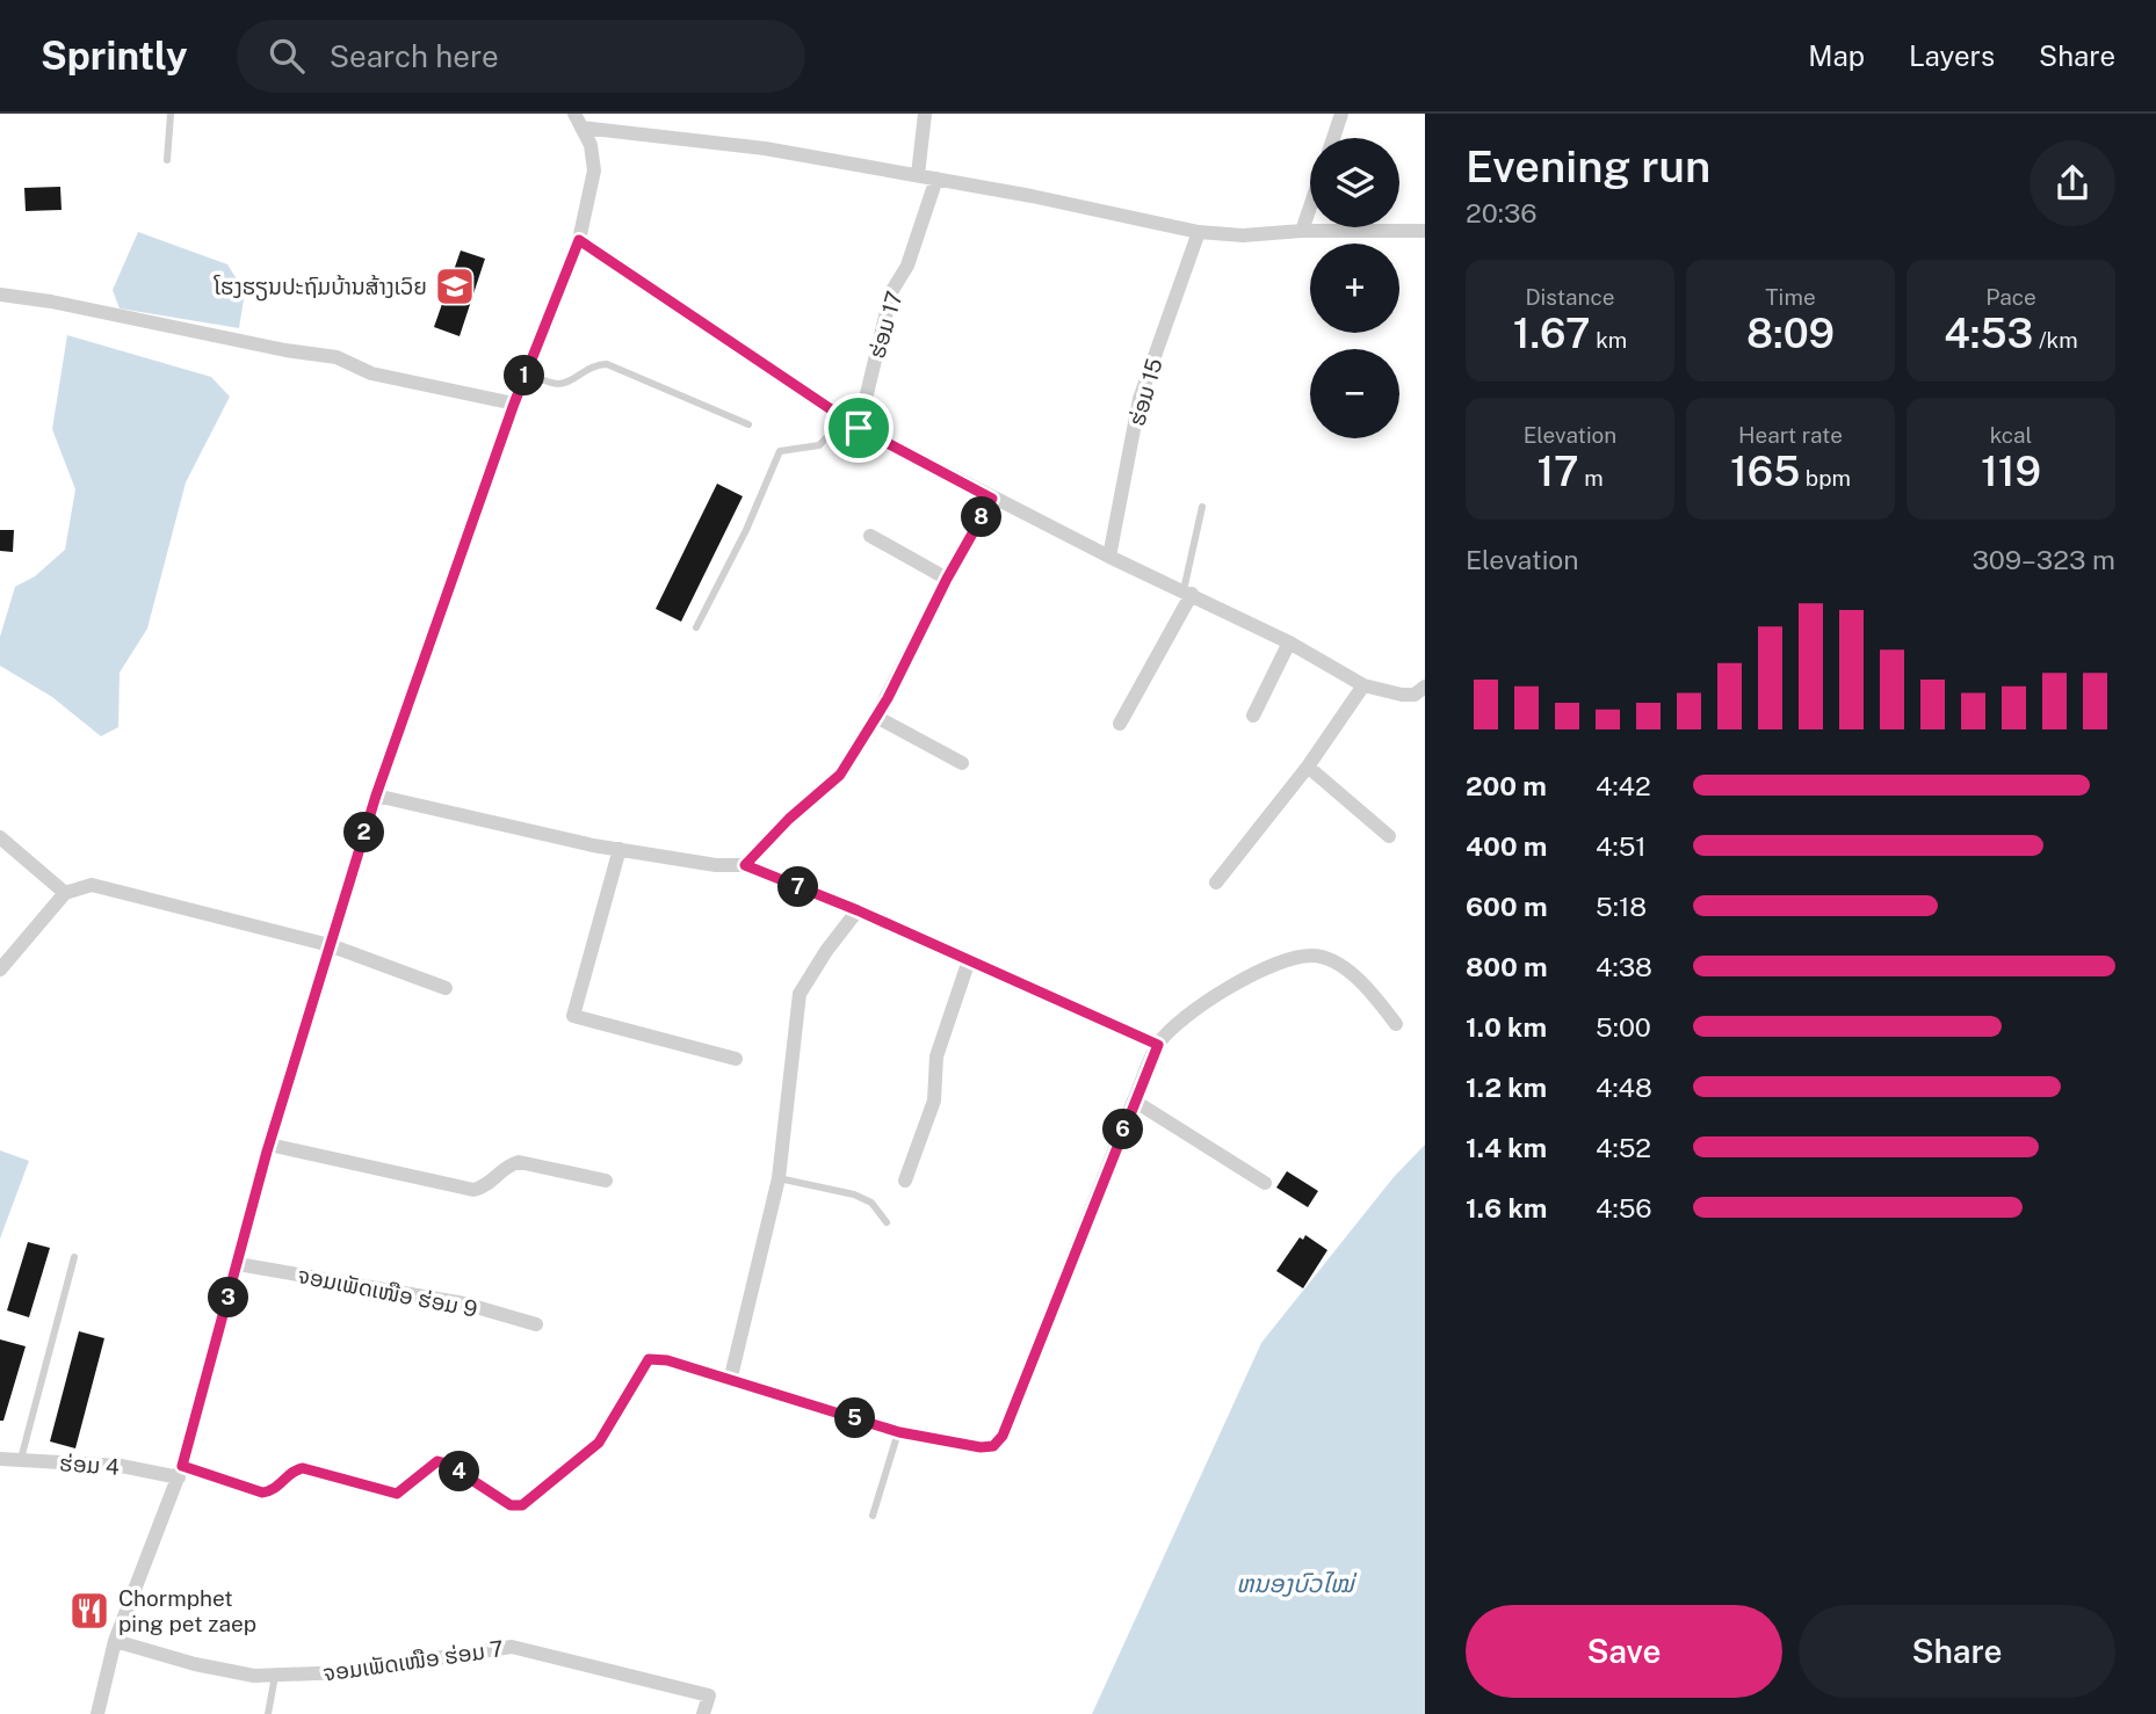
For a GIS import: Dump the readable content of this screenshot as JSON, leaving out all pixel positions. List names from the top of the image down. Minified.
{"streets":{"street":["ຮ່ອມ 17","ຮ່ອມ 15","ຈອມເພັດເໜືອ ຮ່ອມ 9","ຮ່ອມ 4","ຈອມເພັດເໜືອ ຮ່ອມ 7"]},"water":["ຫນອງບົວໄໝ່"],"places":{"school or university":["ໂຮງຮຽນປະຖົມບ້ານສ້າງເວົຍ"],"restaurant":["Chormphet ping pet zaep"]},"page":{"header":"Sprintly","search":"Search here","nav":["Map","Layers","Share"],"heading":["Evening run","20:36"],"map_buttons":["+","−"],"stats":[["Distance","1.67 km"],["Time","8:09"],["Pace","4:53 /km"],["Elevation","17 m"],["Heart rate","165 bpm"],["kcal","119"]],"pins":["1","8","2","7","6","3","5","4"],"chart":["Elevation","309–323 m"],"list":[{"name":"200 m","note":"4:42"},{"name":"400 m","note":"4:51"},{"name":"600 m","note":"5:18"},{"name":"800 m","note":"4:38"},{"name":"1.0 km","note":"5:00"},{"name":"1.2 km","note":"4:48"},{"name":"1.4 km","note":"4:52"},{"name":"1.6 km","note":"4:56"}],"buttons":["Save","Share"]}}
